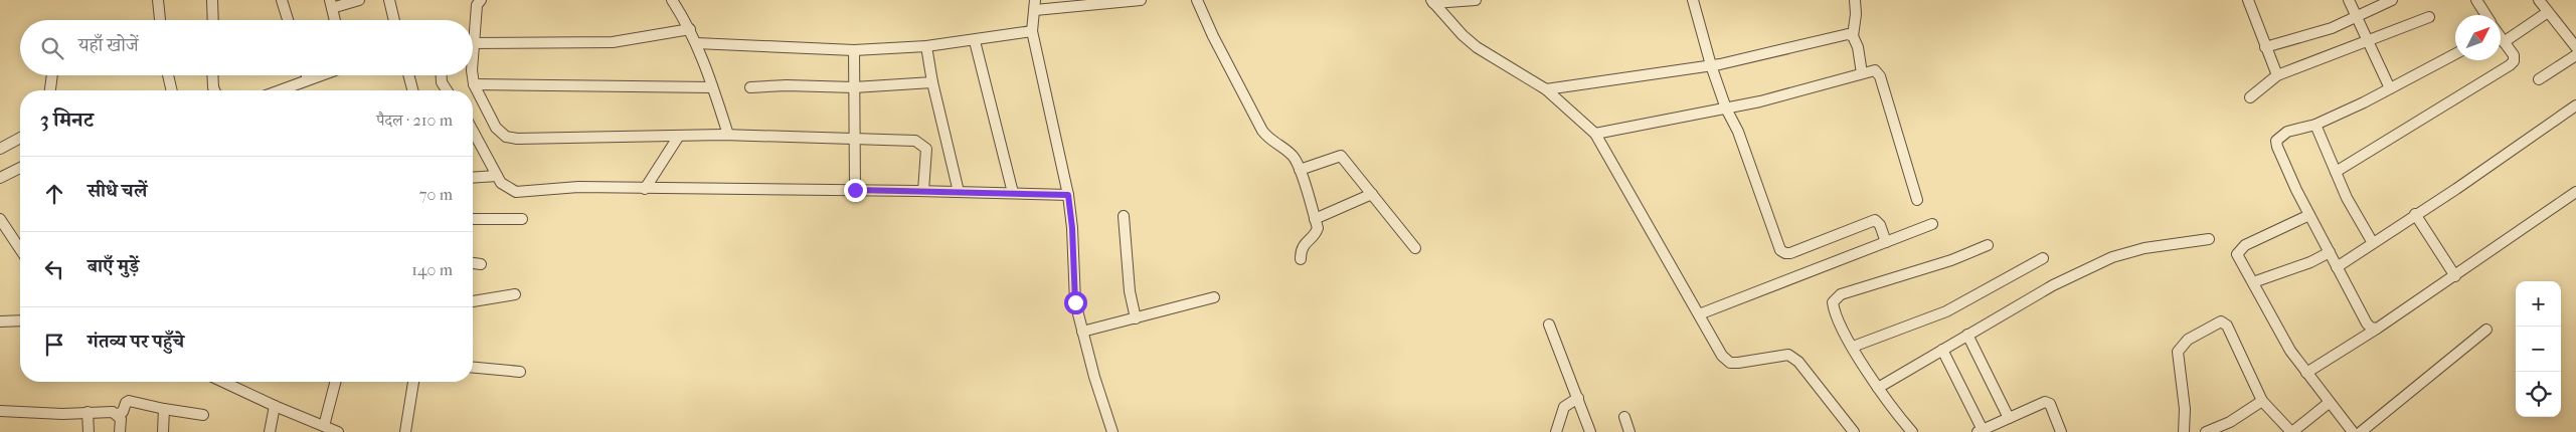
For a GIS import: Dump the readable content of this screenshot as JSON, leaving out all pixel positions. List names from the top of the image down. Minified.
{"north":"top right","page":{"search":"यहाँ खोजें","heading":["3 मिनट","पैदल · 210 m"],"list":[["सीधे चलें","70 m"],["बाएँ मुड़ें","140 m"],"गंतव्य पर पहुँचे"],"map_buttons":["+","−"]}}
